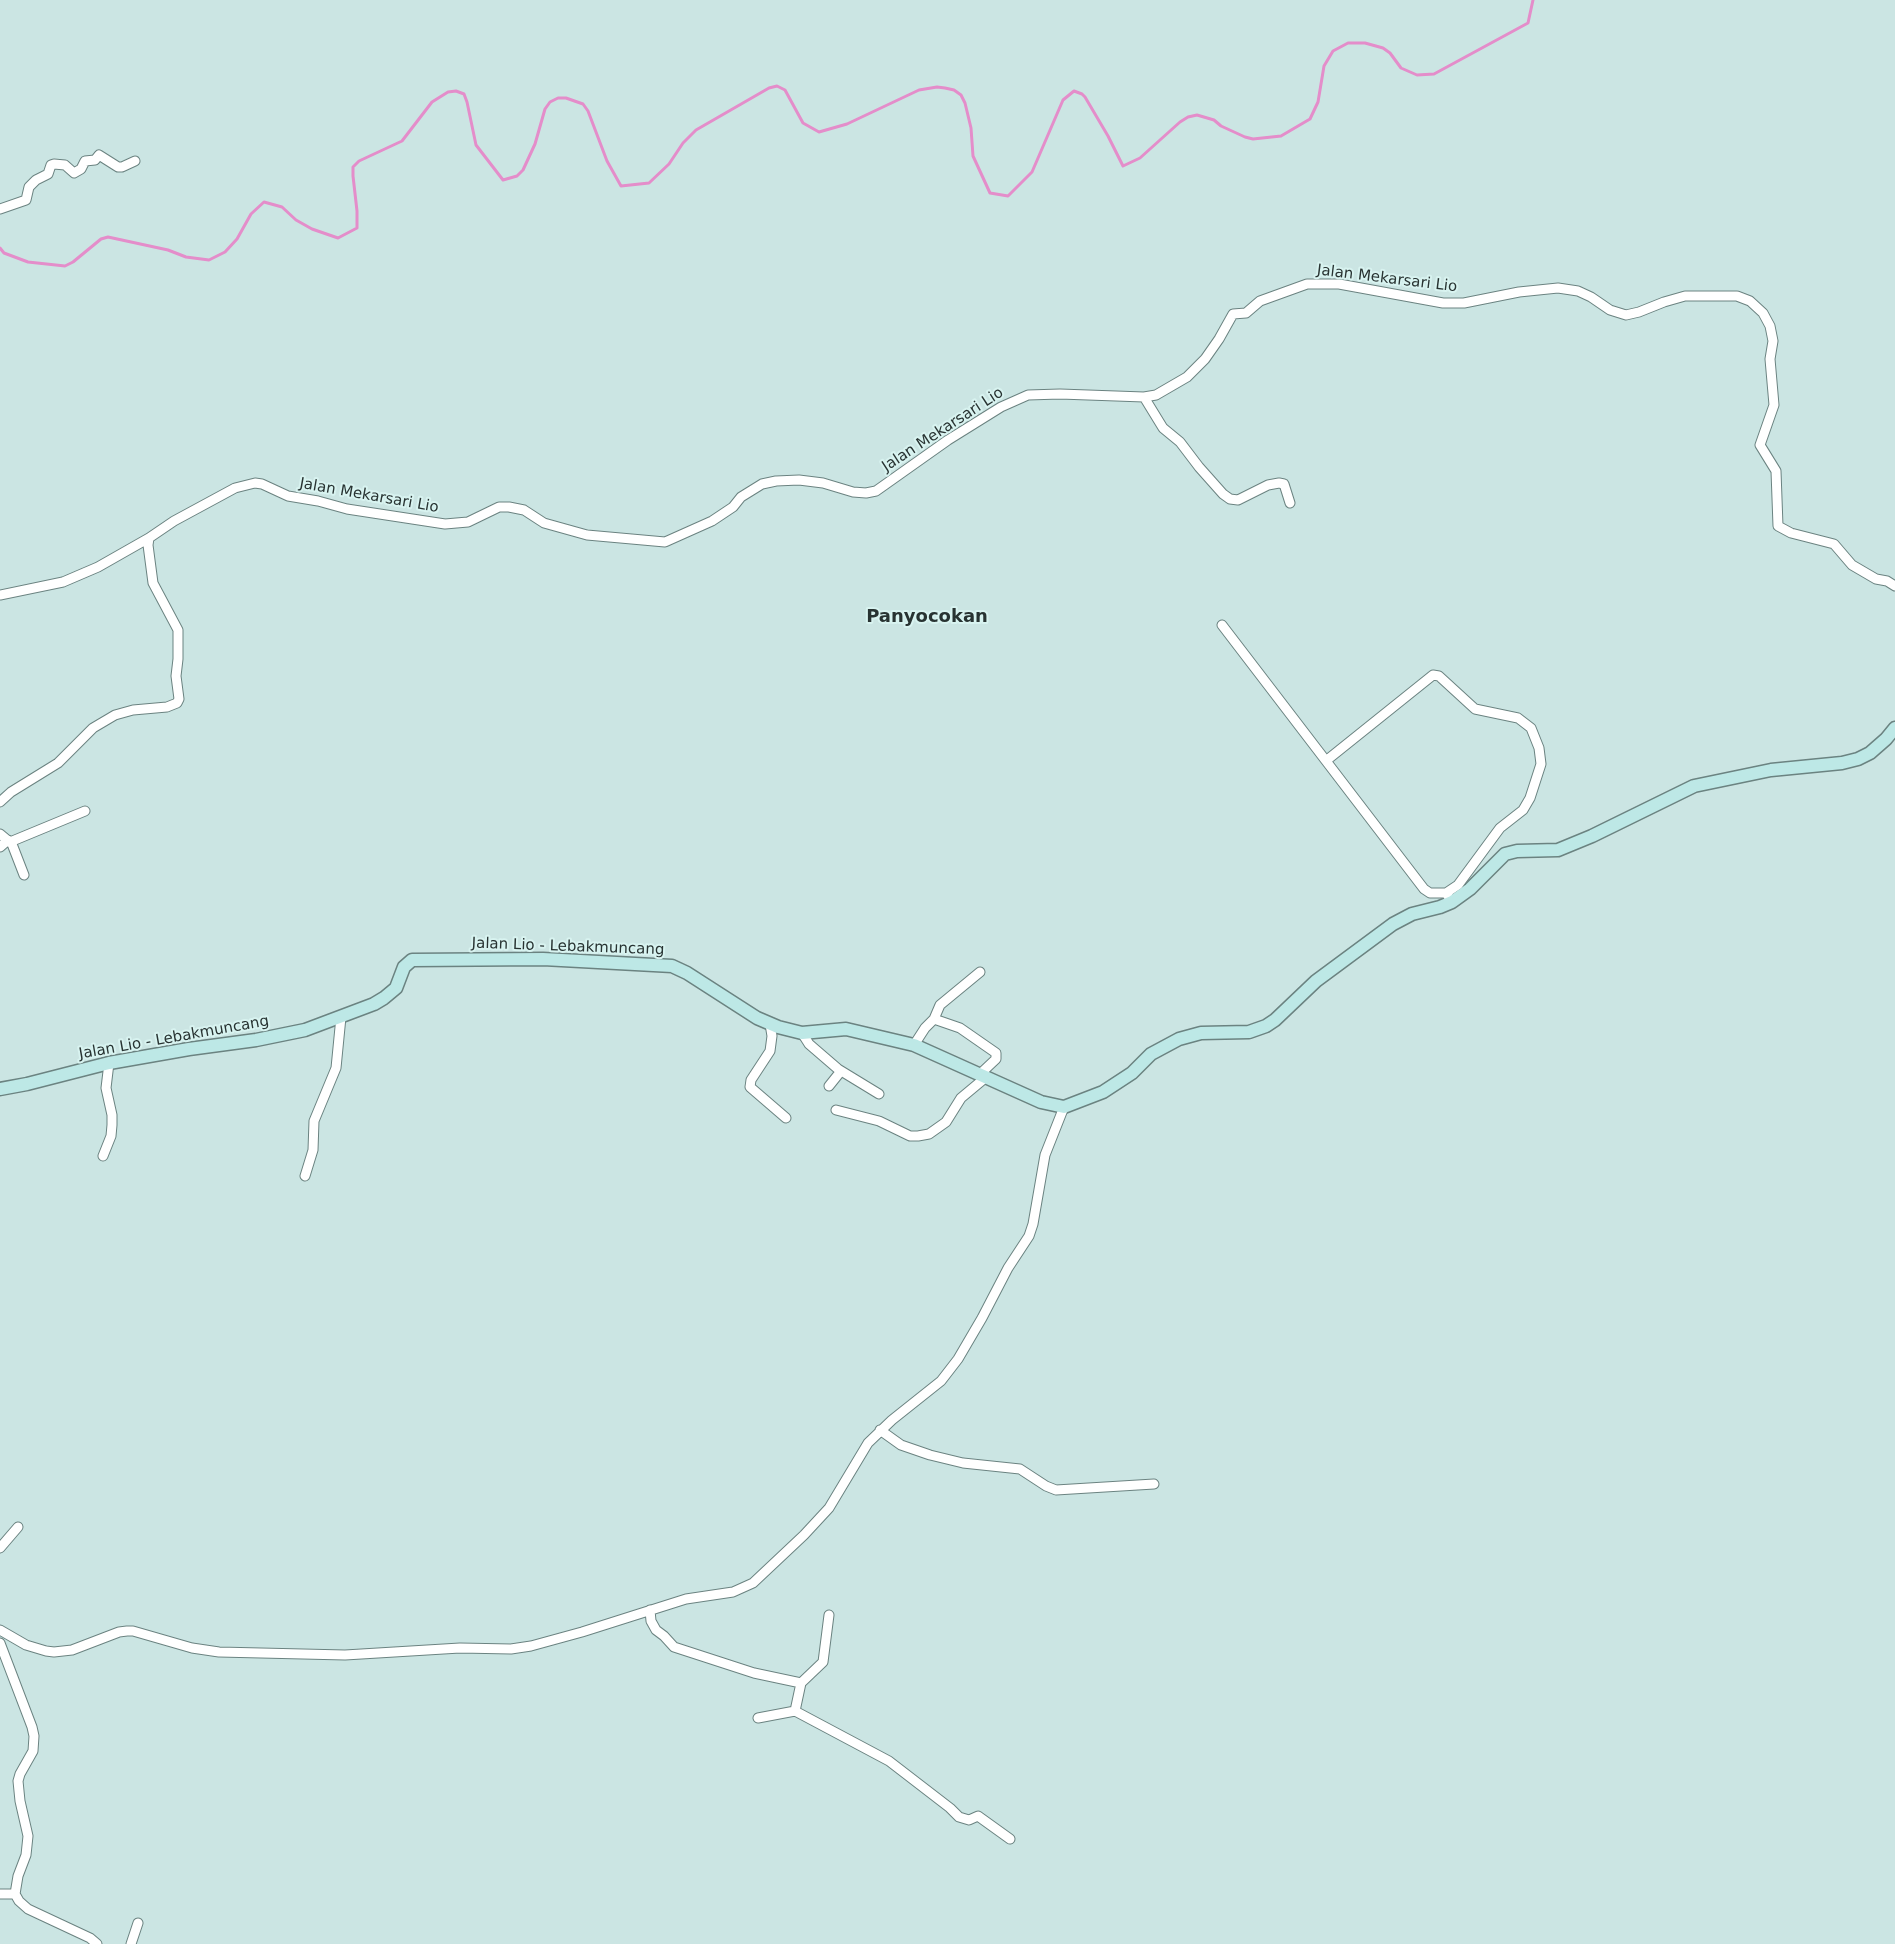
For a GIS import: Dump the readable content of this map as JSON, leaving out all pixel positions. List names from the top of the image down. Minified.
{"streets":{"street":["Jalan Mekarsari Lio","Jalan Lio - Lebakmuncang"]},"districts":["Panyocokan"]}
